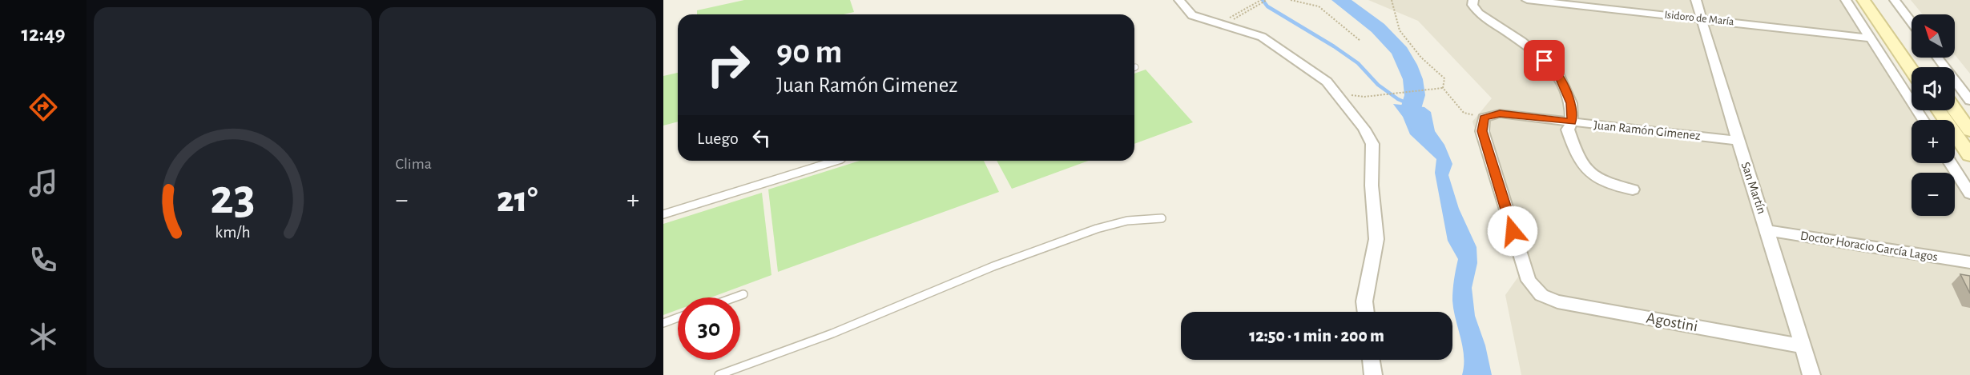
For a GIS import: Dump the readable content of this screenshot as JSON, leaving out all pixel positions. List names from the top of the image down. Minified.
{"streets":{"street":["Isidoro de María","Juan Ramón Gimenez","San Martín","Doctor Horacio García Lagos","Agostini"]},"crossings":[["Isidoro de María","San Martín"],["Juan Ramón Gimenez","San Martín"],["Juan Ramón Gimenez","Agostini"],["San Martín","Doctor Horacio García Lagos"],["San Martín","Agostini"]],"north":"top left","page":{"tabs":"12:49","tile":"Clima","map_buttons":["+","−"],"turn":["90 m","Juan Ramón Gimenez"],"then":"Luego","heat":["−","21°","+"],"limit":"30","trip":"12:50 · 1 min · 200 m","gauge":["23","km/h"]}}
